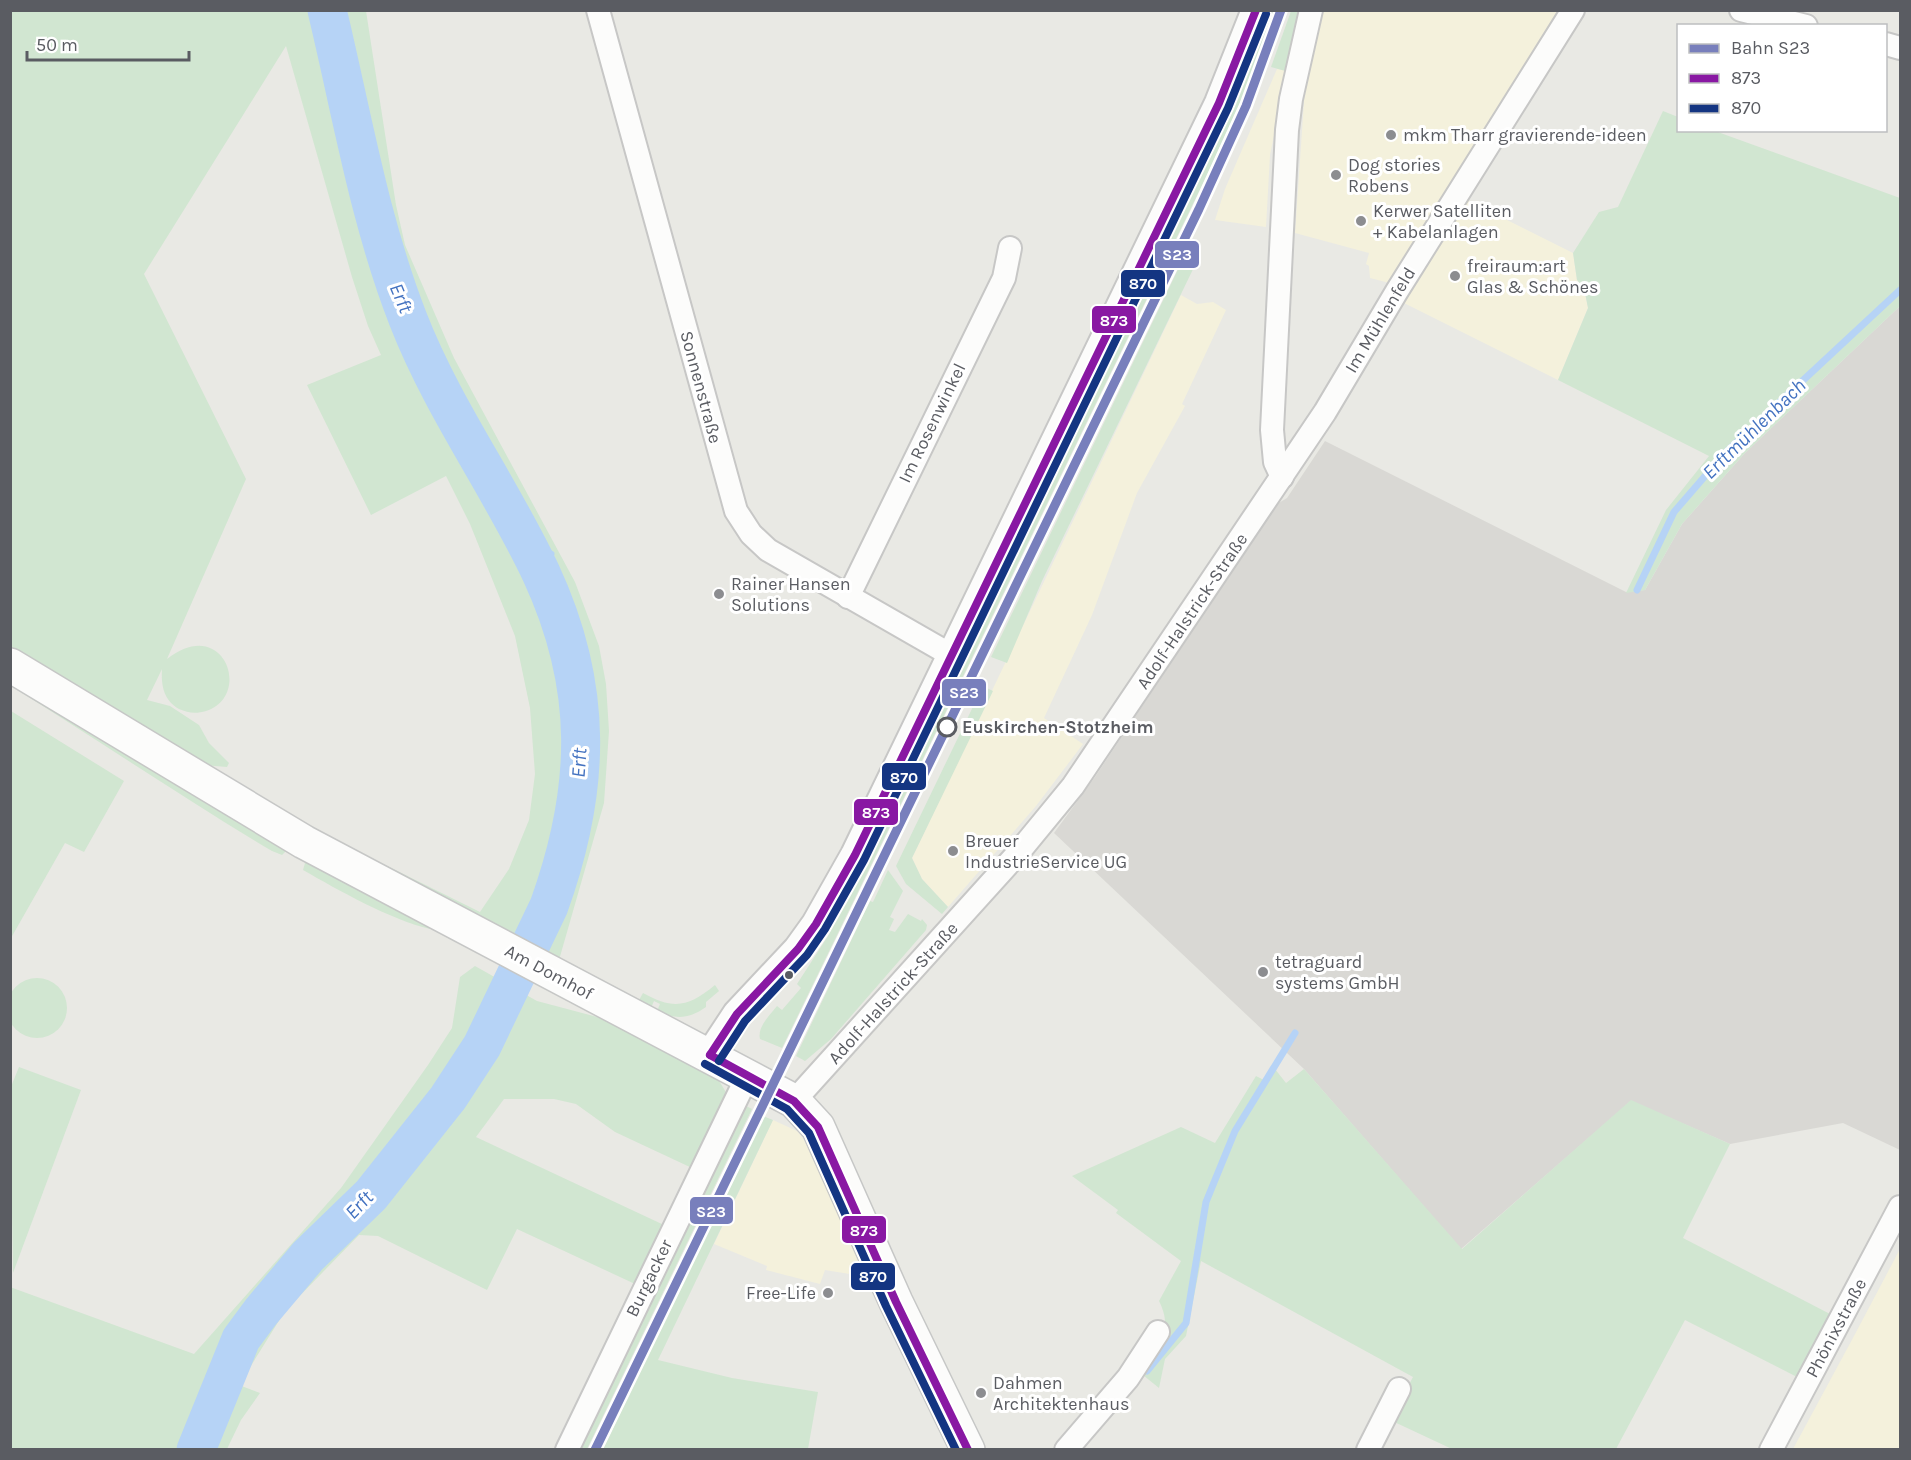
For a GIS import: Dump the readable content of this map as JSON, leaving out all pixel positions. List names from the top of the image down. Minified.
{"streets":{"main road":["Am Domhof"],"street":["Im Mühlenfeld","Sonnenstraße","Im Rosenwinkel","Adolf-Halstrick-Straße","Burgacker","Phönixstraße"]},"crossings":[["Im Mühlenfeld","Adolf-Halstrick-Straße"],["Sonnenstraße","Im Rosenwinkel"],["Adolf-Halstrick-Straße","Am Domhof"],["Am Domhof","Burgacker"]],"water":["Erft","Erftmühlenbach"],"places":["mkm Tharr gravierende-ideen","Dog stories Robens","Kerwer Satelliten + Kabelanlagen","freiraum:art Glas & Schönes","Rainer Hansen Solutions","Euskirchen-Stotzheim","Breuer IndustrieService UG","tetraguard systems GmbH","Free-Life","Dahmen Architektenhaus"],"lines":["rail line S23","transit line 873","transit line 870"],"legend":["Bahn S23","873","870"],"scale_bar":"50 m"}
